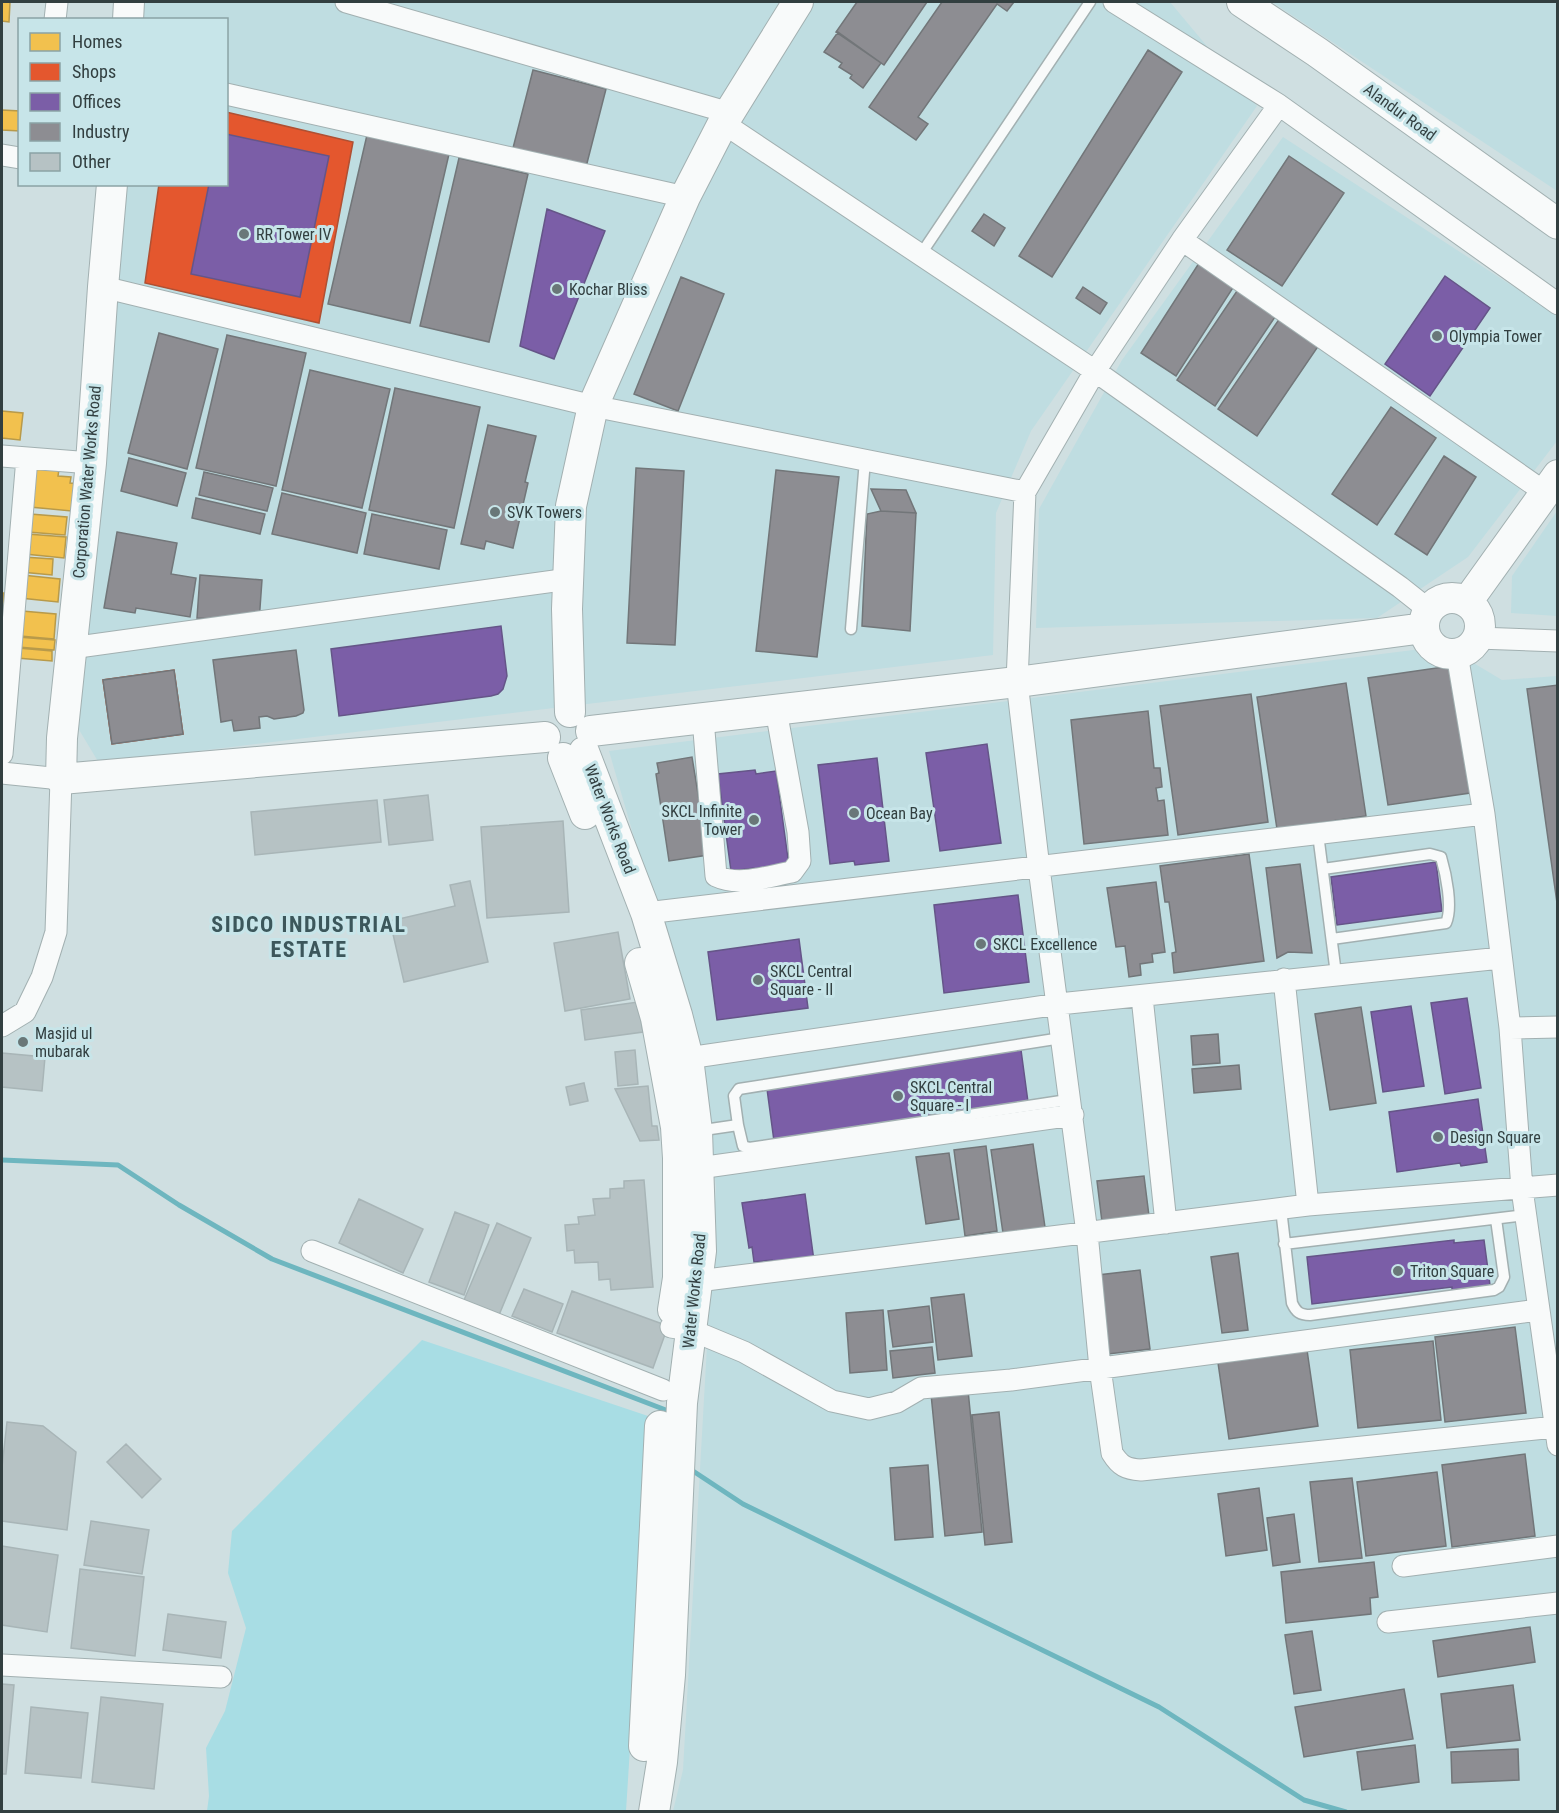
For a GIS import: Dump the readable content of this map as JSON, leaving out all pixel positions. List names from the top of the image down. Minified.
{"streets":{"main road":["Alandur Road","Corporation Water Works Road","Water Works Road"]},"districts":["SIDCO INDUSTRIAL ESTATE"],"places":["RR Tower IV","Kochar Bliss","Olympia Tower","SVK Towers","Ocean Bay","SKCL Infinite Tower","SKCL Excellence","SKCL Central Square - II","Masjid ul mubarak","SKCL Central Square - I","Design Square","Triton Square"],"legend":["Homes","Shops","Offices","Industry","Other"]}
